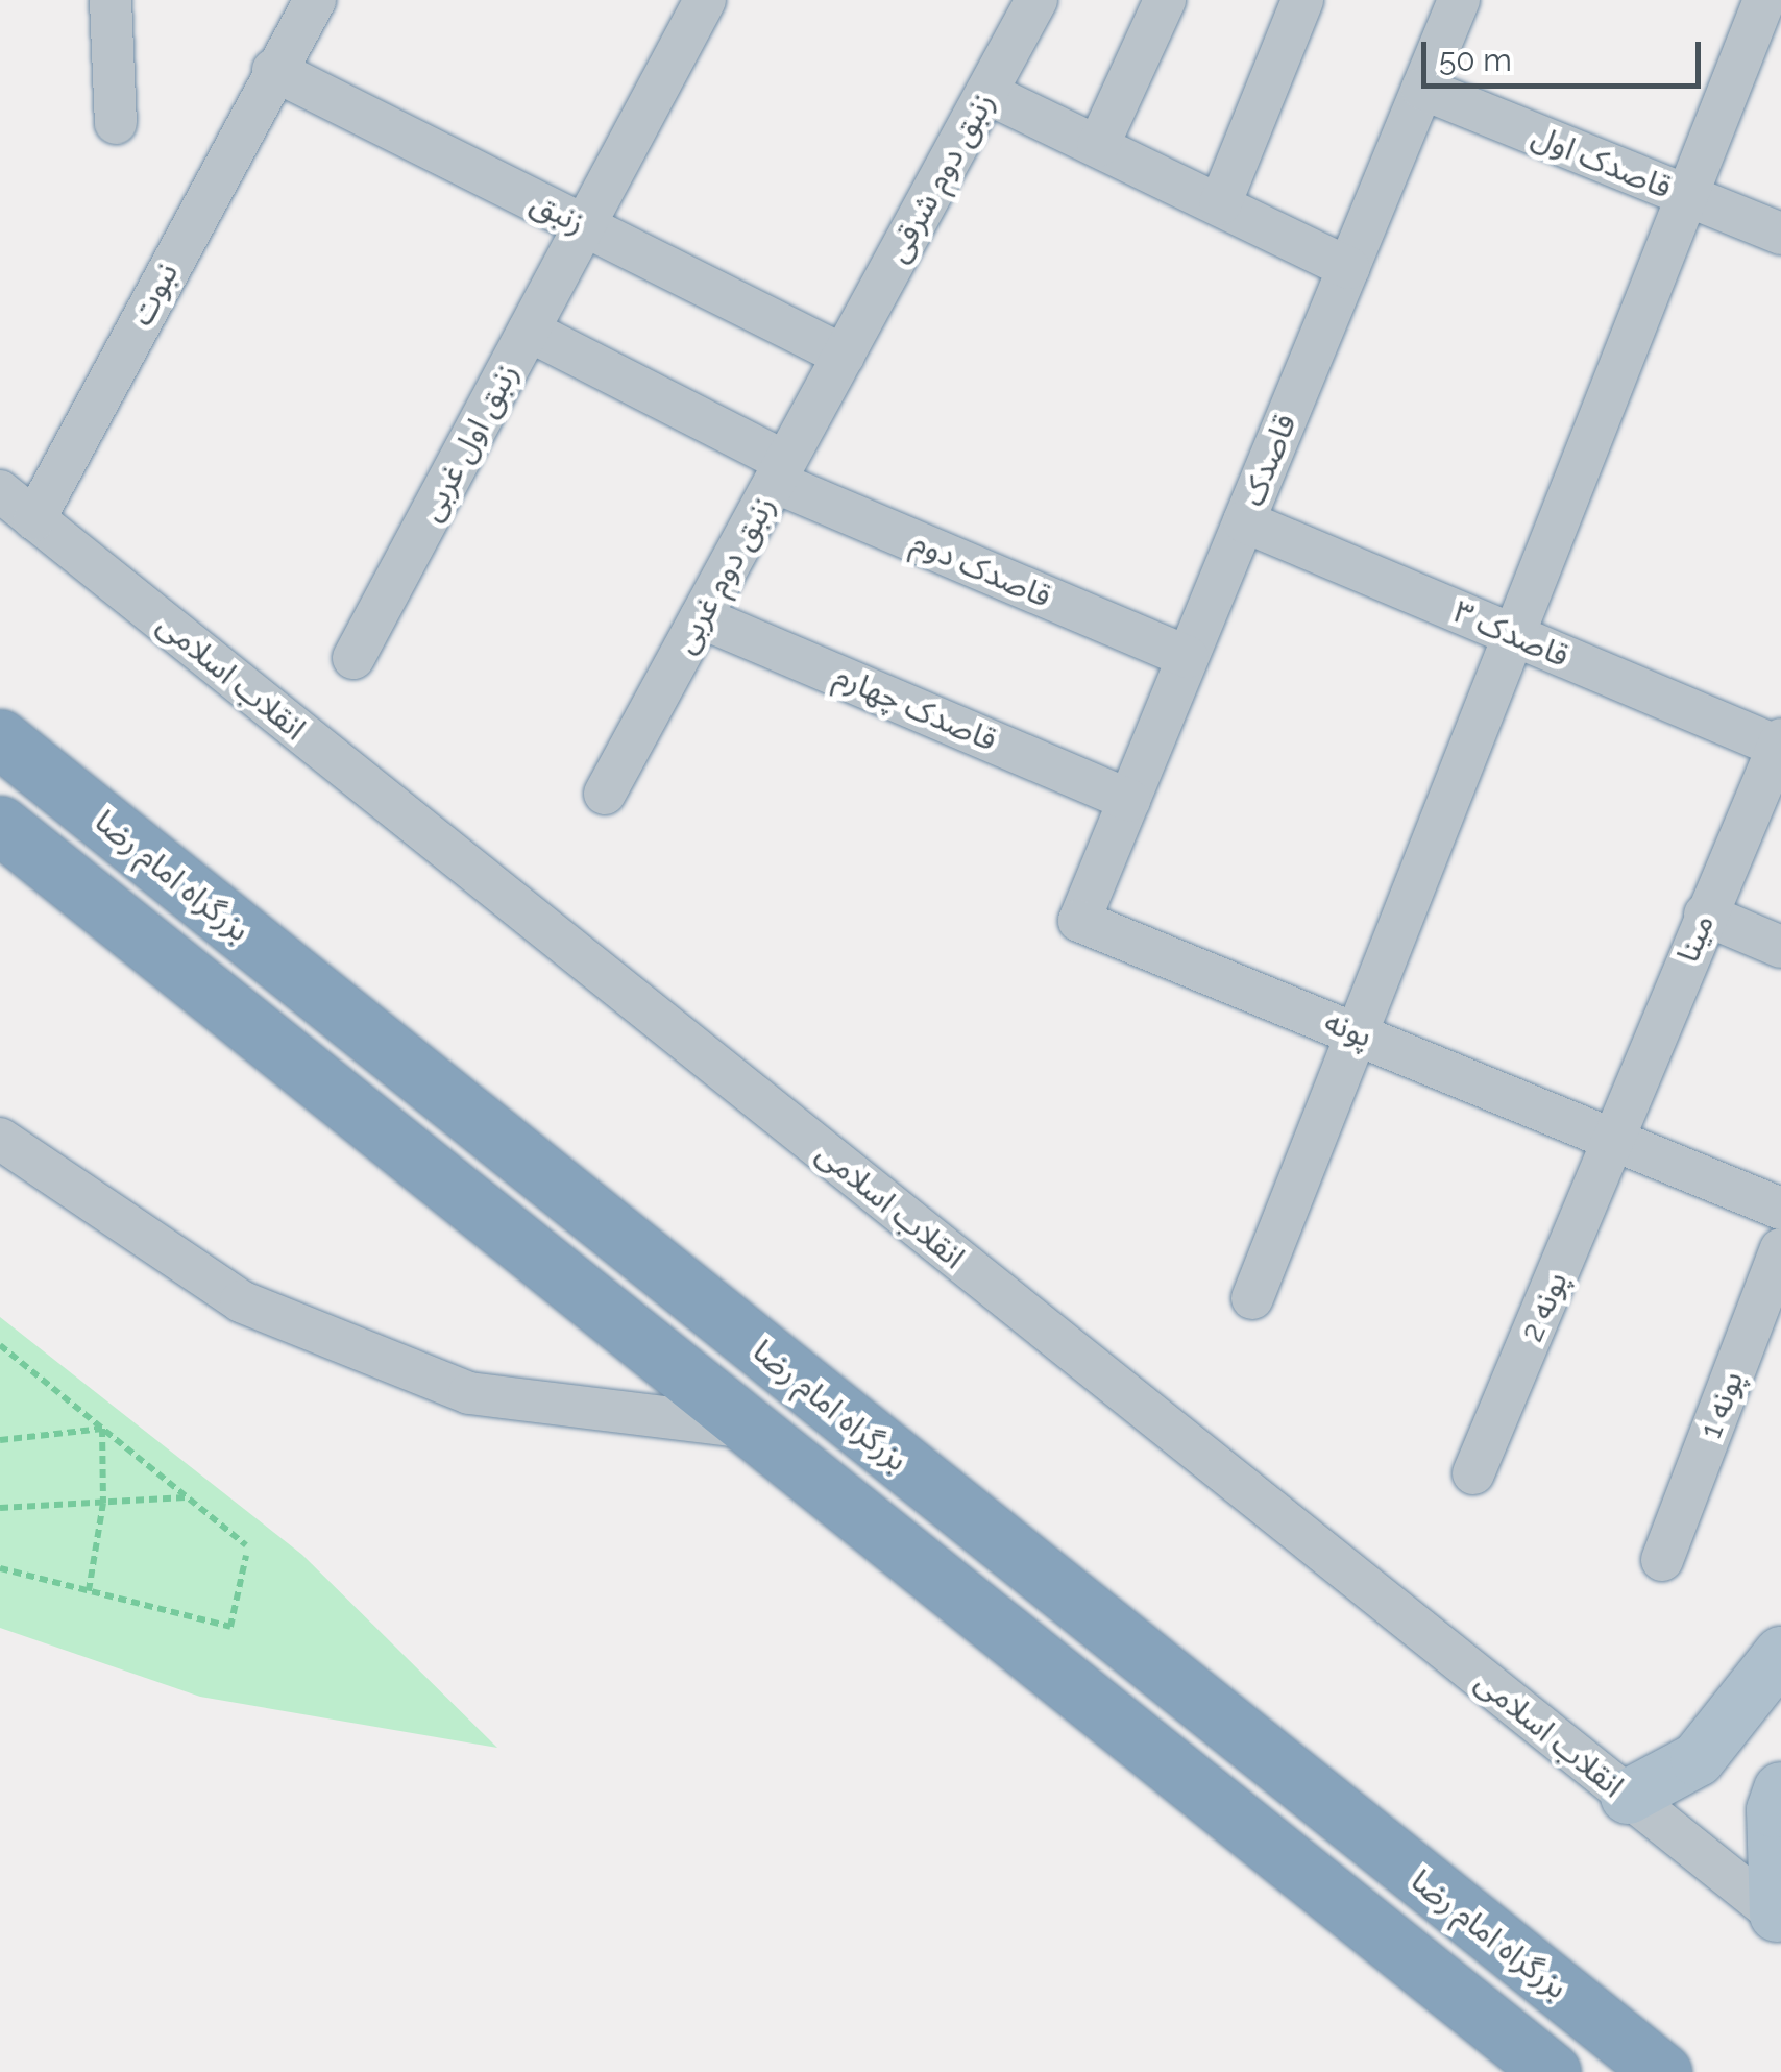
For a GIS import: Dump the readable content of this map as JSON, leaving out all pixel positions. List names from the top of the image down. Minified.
{"streets":{"highway":["بزرگراه امام رضا"],"street":["قاصدک اول","زنبق دوم شرقی","زنبق","نبوت","زنبق اول غربی","قاصدک","قاصدک دوم","زنبق دوم غربی","قاصدک ۳","انقلاب اسلامی","قاصدک چهارم","مینا","پونه","پونه 2","پونه 1"]},"crossings":[["قاصدک اول","قاصدک"],["زنبق دوم شرقی","زنبق"],["زنبق دوم شرقی","زنبق دوم غربی"],["زنبق","نبوت"],["زنبق","زنبق اول غربی"],["زنبق","زنبق دوم غربی"],["نبوت","انقلاب اسلامی"],["زنبق اول غربی","قاصدک دوم"],["قاصدک","قاصدک دوم"],["قاصدک","قاصدک ۳"],["قاصدک","قاصدک چهارم"],["قاصدک","پونه"],["قاصدک دوم","زنبق دوم غربی"],["زنبق دوم غربی","قاصدک چهارم"],["قاصدک ۳","مینا"],["مینا","پونه"],["مینا","پونه 2"],["پونه","پونه 2"]],"scale_bar":"50 m"}
